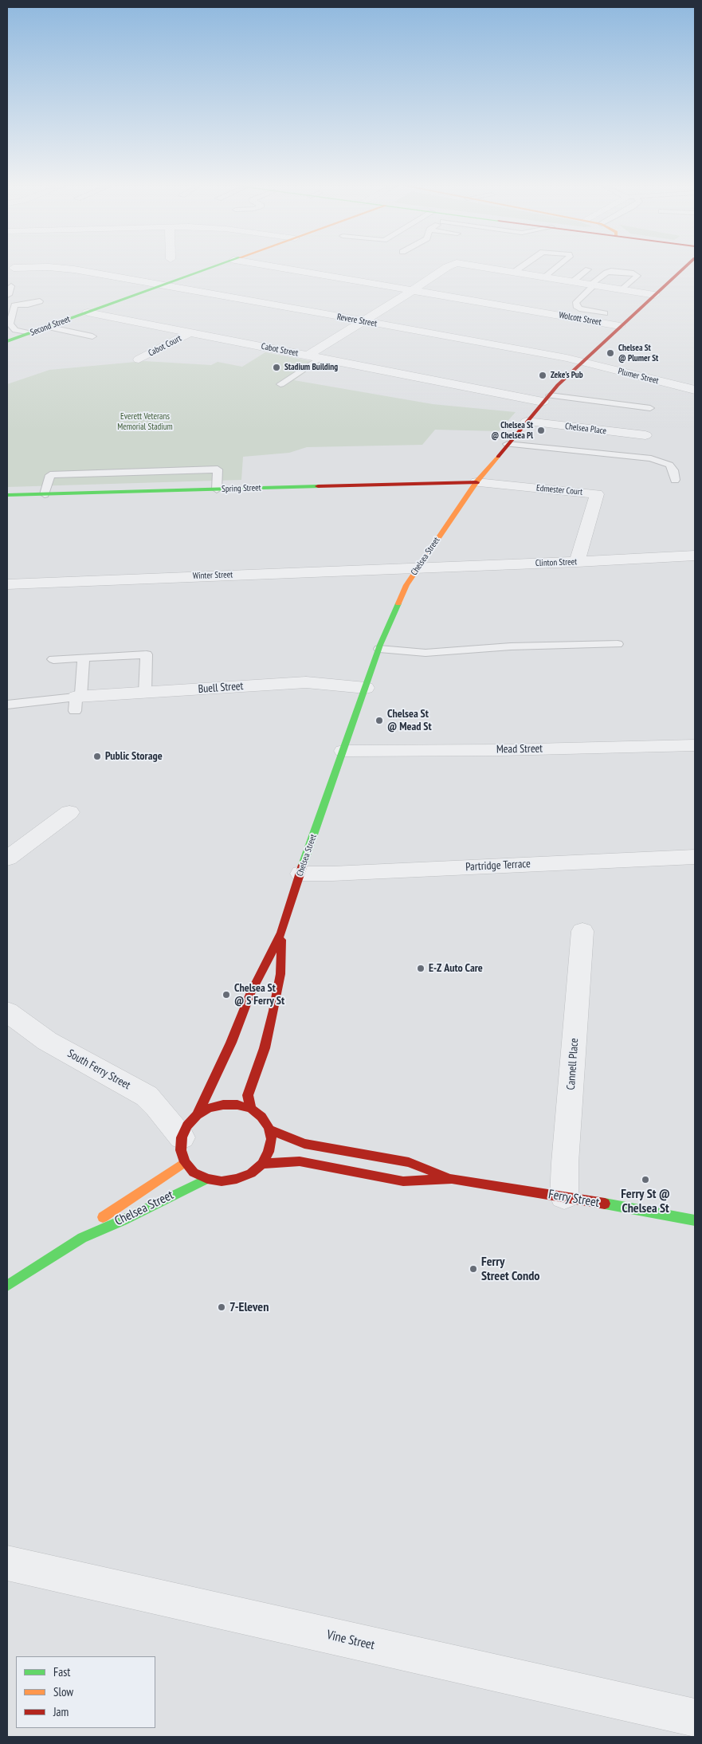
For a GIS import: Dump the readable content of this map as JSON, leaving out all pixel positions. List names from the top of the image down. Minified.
{"streets":{"main road":["Second Street","Spring Street","Chelsea Street","Ferry Street"],"street":["Wolcott Street","Revere Street","Cabot Court","Cabot Street","Plumer Street","Chelsea Place","Edmester Court","Clinton Street","Winter Street","Buell Street","Mead Street","Partridge Terrace","Cannell Place","South Ferry Street","Vine Street"]},"crossings":[["Wolcott Street","Chelsea Street"],["Revere Street","Second Street"],["Revere Street","Plumer Street"],["Revere Street","Chelsea Street"],["Second Street","Cabot Street"],["Cabot Court","Cabot Street"],["Cabot Street","Chelsea Street"],["Plumer Street","Chelsea Street"],["Chelsea Place","Chelsea Street"],["Spring Street","Edmester Court"],["Spring Street","Chelsea Street"],["Edmester Court","Chelsea Street"],["Edmester Court","Clinton Street"],["Chelsea Street","Clinton Street"],["Chelsea Street","Winter Street"],["Chelsea Street","Buell Street"],["Chelsea Street","Mead Street"],["Chelsea Street","Partridge Terrace"],["Chelsea Street","South Ferry Street"],["Chelsea Street","Ferry Street"],["Clinton Street","Winter Street"],["Cannell Place","Ferry Street"],["South Ferry Street","Ferry Street"]],"parks":["Everett Veterans Memorial Stadium"],"places":["Chelsea St @ Plumer St","Stadium Building","Zeke's Pub","Chelsea St @ Chelsea Pl","Chelsea St @ Mead St","Public Storage","E-Z Auto Care","Chelsea St @ S Ferry St","Ferry St @ Chelsea St","Ferry Street Condo","7-Eleven"],"legend":["Fast","Slow","Jam"]}
